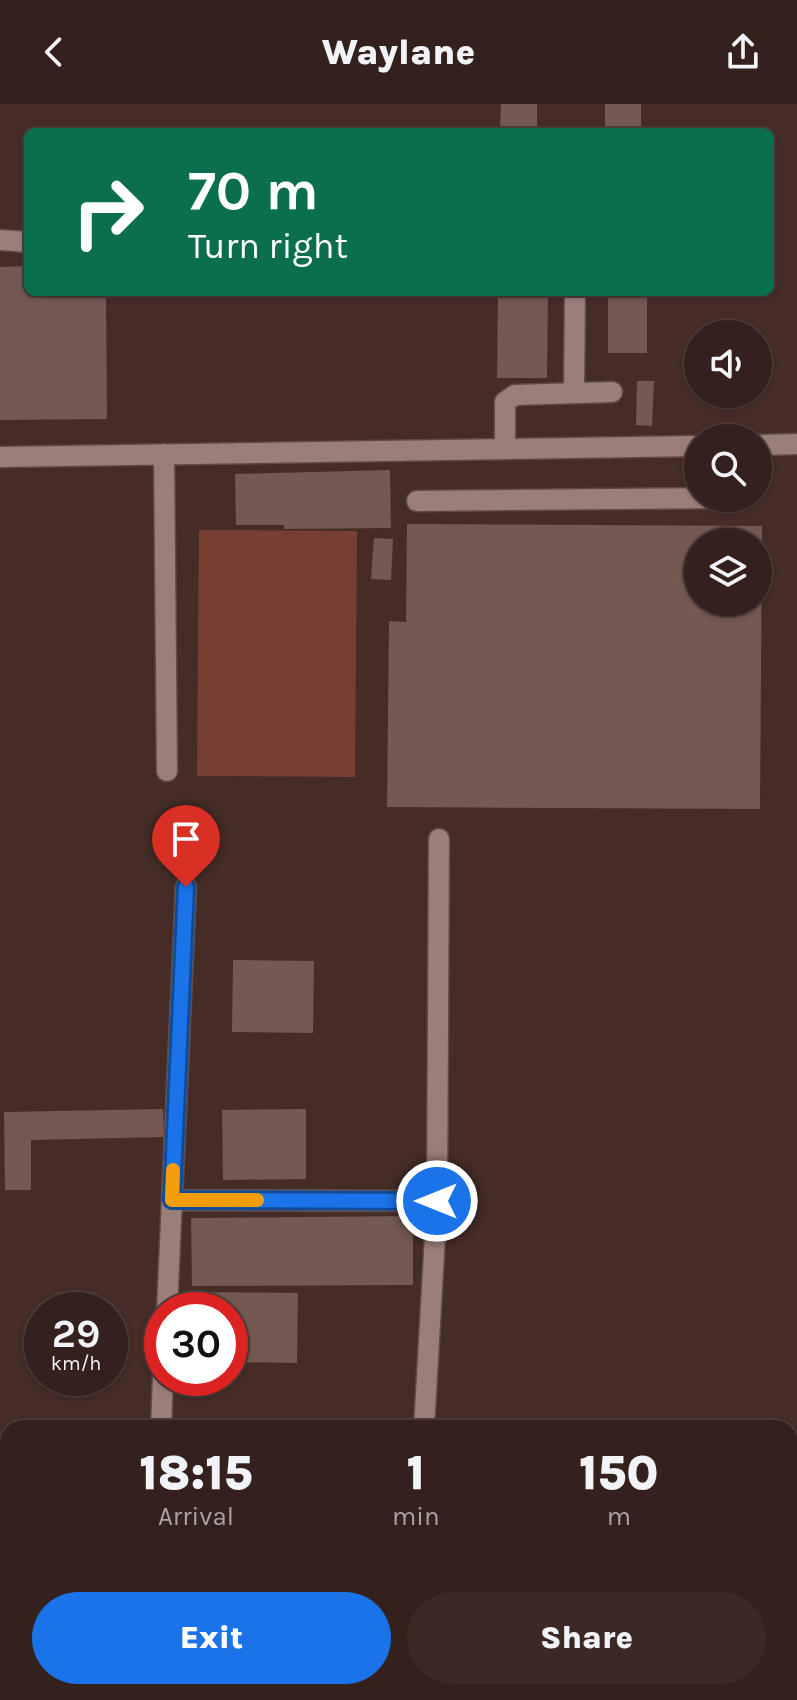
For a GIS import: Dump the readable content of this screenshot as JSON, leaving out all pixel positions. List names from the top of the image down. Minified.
{"page":{"header":"Waylane","turn":["70 m","Turn right"],"speed":"29 km/h","limit":"30","eta":["18:15","Arrival","1","min","150","m"],"buttons":["Exit","Share"]}}
